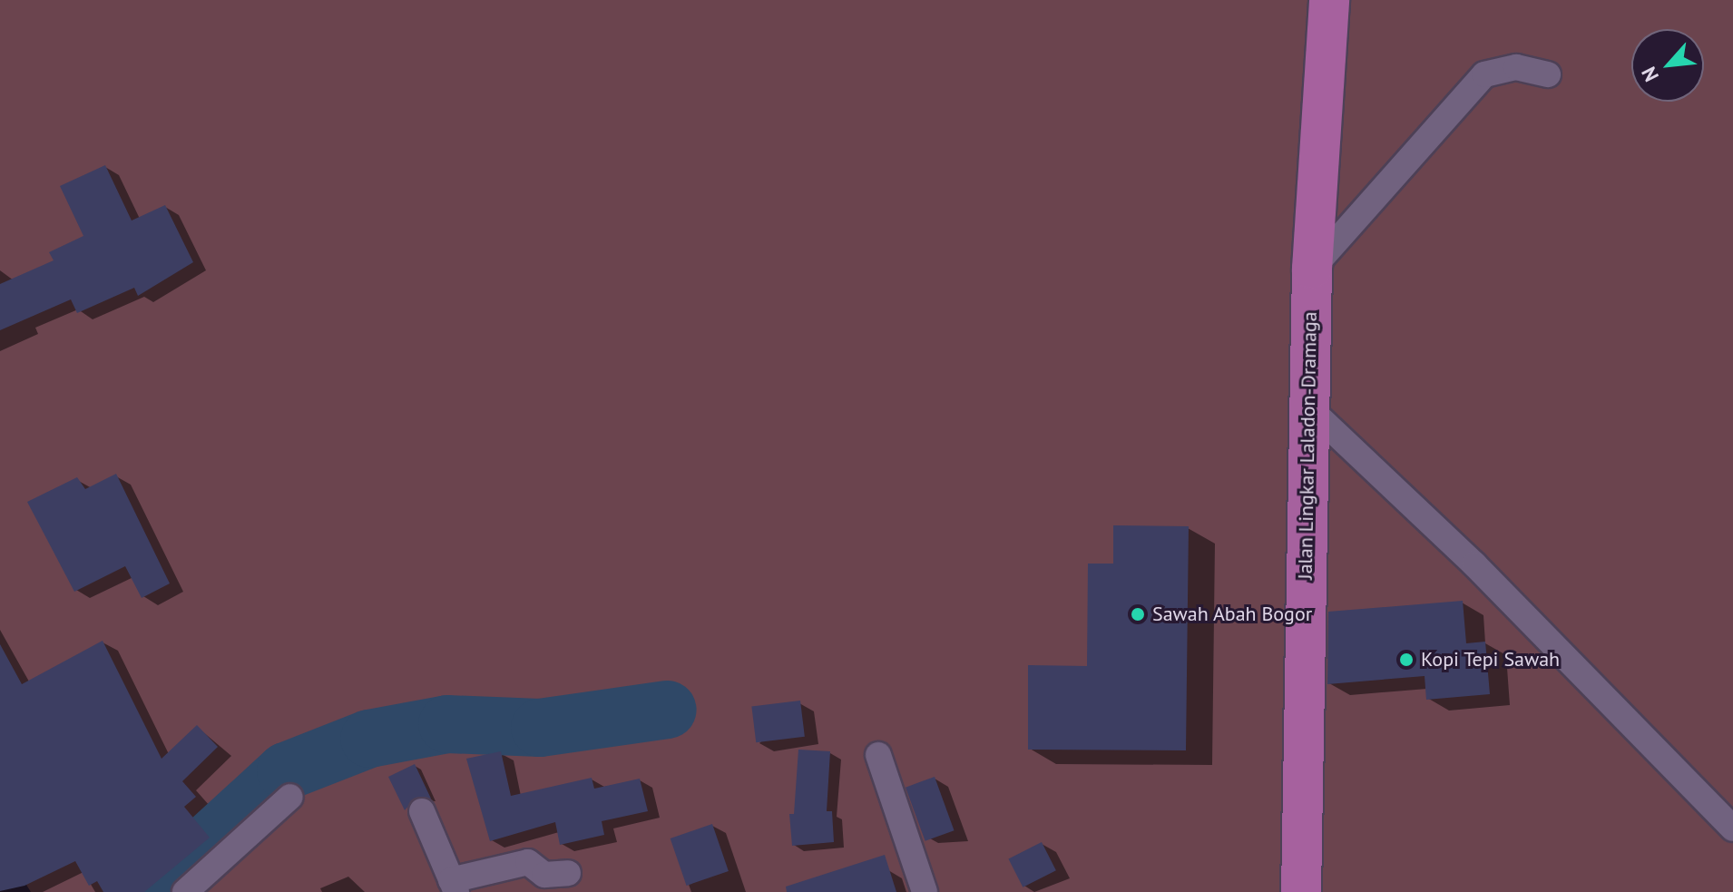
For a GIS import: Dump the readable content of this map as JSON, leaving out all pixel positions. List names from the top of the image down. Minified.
{"streets":{"main road":["Jalan Lingkar Laladon-Dramaga"]},"places":["Sawah Abah Bogor","Kopi Tepi Sawah"],"north":"bottom left"}
